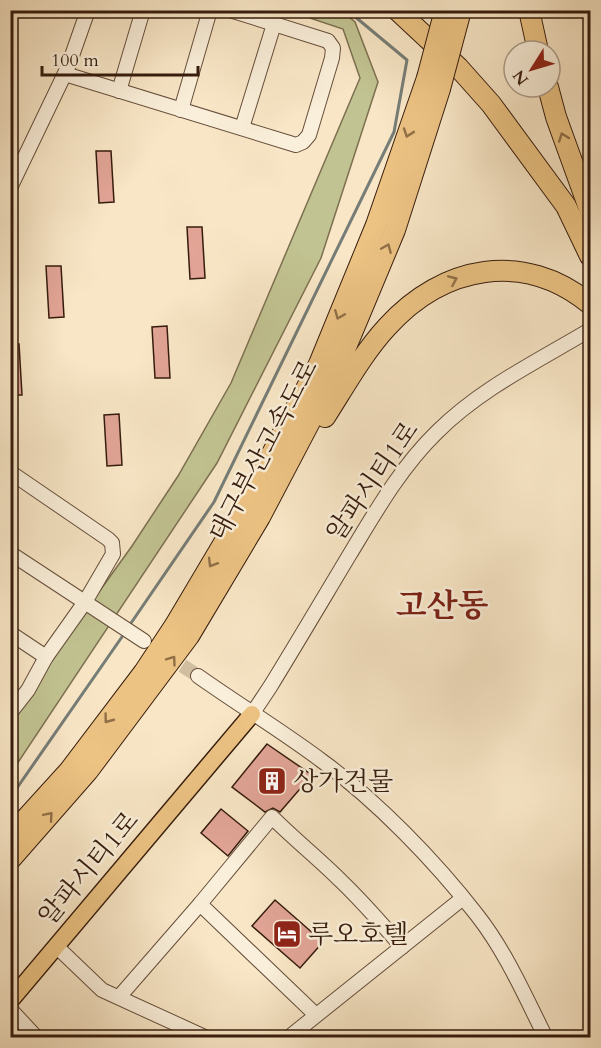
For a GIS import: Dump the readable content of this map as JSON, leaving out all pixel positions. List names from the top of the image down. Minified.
{"streets":{"highway":["대구부산고속도로"],"main road":["알파시티1로"]},"districts":["고산동"],"places":{"building":["상가건물"],"hotel":["루오호텔"]},"scale_bar":"100 m","north":"bottom left"}
